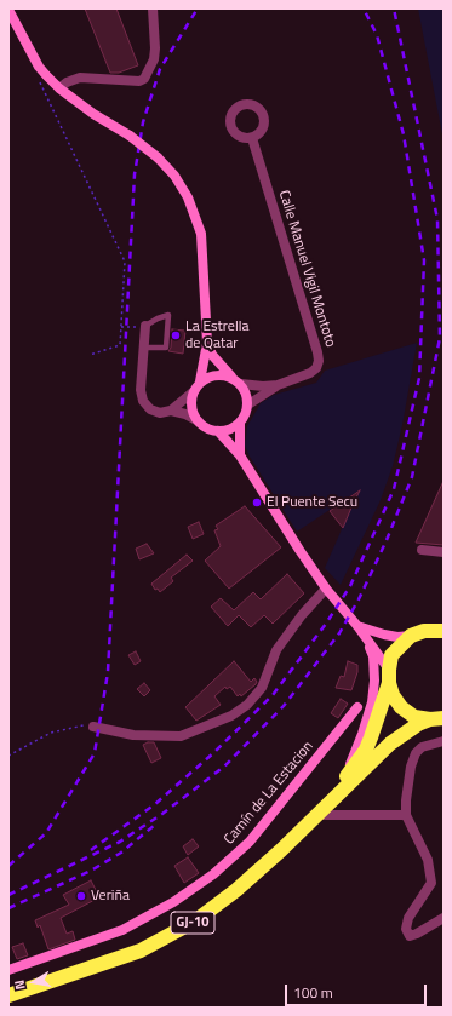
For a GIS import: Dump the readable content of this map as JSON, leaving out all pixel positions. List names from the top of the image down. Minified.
{"streets":{"highway":["GJ-10"],"street":["Calle Manuel Vigil Montoto","Camín de La Estacion"]},"places":["La Estrella de Qatar","El Puente Secu","Veriña"],"scale_bar":"100 m","north":"left"}
